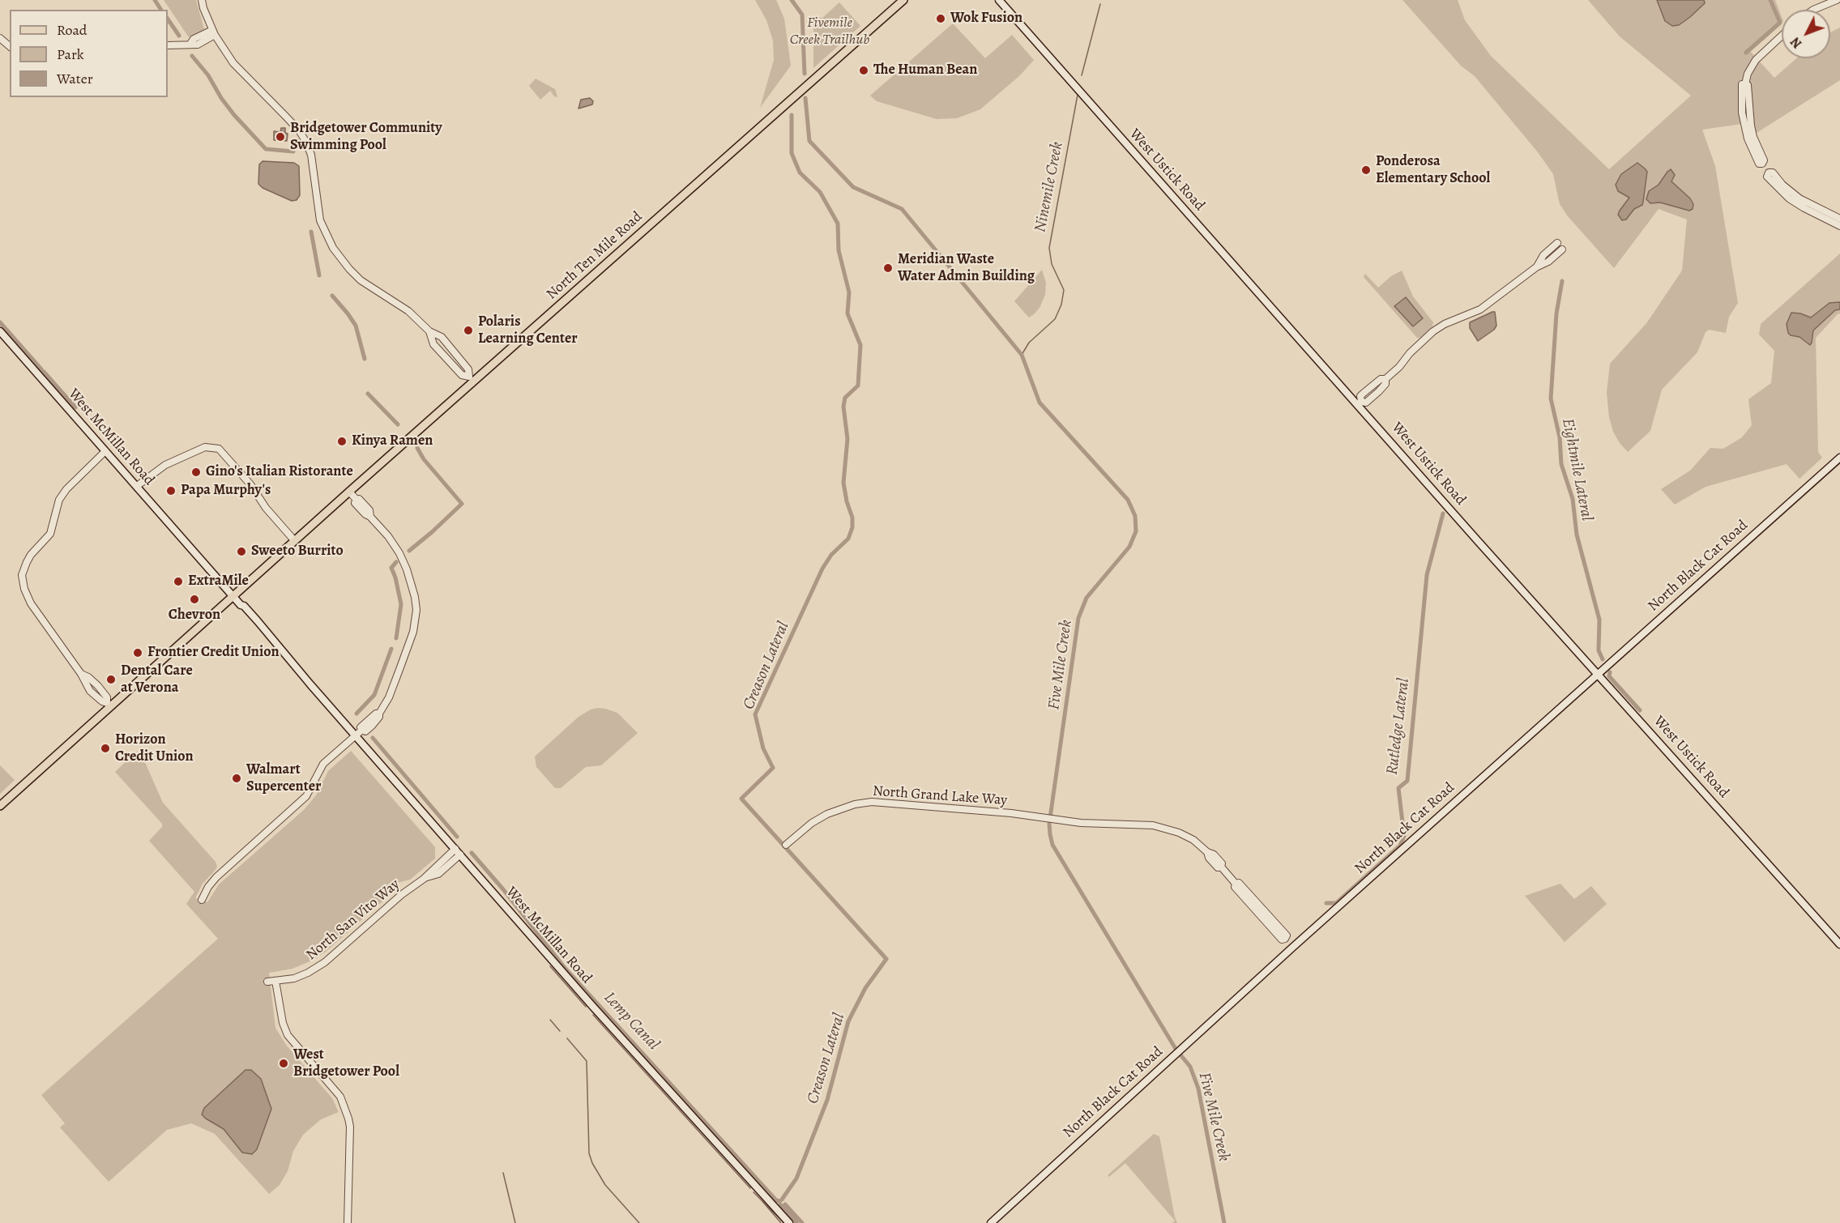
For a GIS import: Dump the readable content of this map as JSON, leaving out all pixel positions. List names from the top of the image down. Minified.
{"streets":{"main road":["West Ustick Road","North Ten Mile Road","West McMillan Road","North Black Cat Road"],"street":["North Grand Lake Way","North San Vito Way"]},"crossings":[["West Ustick Road","North Black Cat Road"],["North Ten Mile Road","West McMillan Road"],["West McMillan Road","North San Vito Way"],["North Black Cat Road","North Grand Lake Way"]],"water":["Ninemile Creek","Eightmile Lateral","Five Mile Creek","Creason Lateral","Rutledge Lateral","Lemp Canal"],"parks":["Fivemile Creek Trailhub"],"places":["Wok Fusion","The Human Bean","Bridgetower Community Swimming Pool","Ponderosa Elementary School","Meridian Waste Water Admin Building","Polaris Learning Center","Kinya Ramen","Gino's Italian Ristorante","Papa Murphy's","Sweeto Burrito","ExtraMile","Chevron","Frontier Credit Union","Dental Care at Verona","Horizon Credit Union","Walmart Supercenter","West Bridgetower Pool"],"legend":["Road","Park","Water"],"north":"bottom left"}
